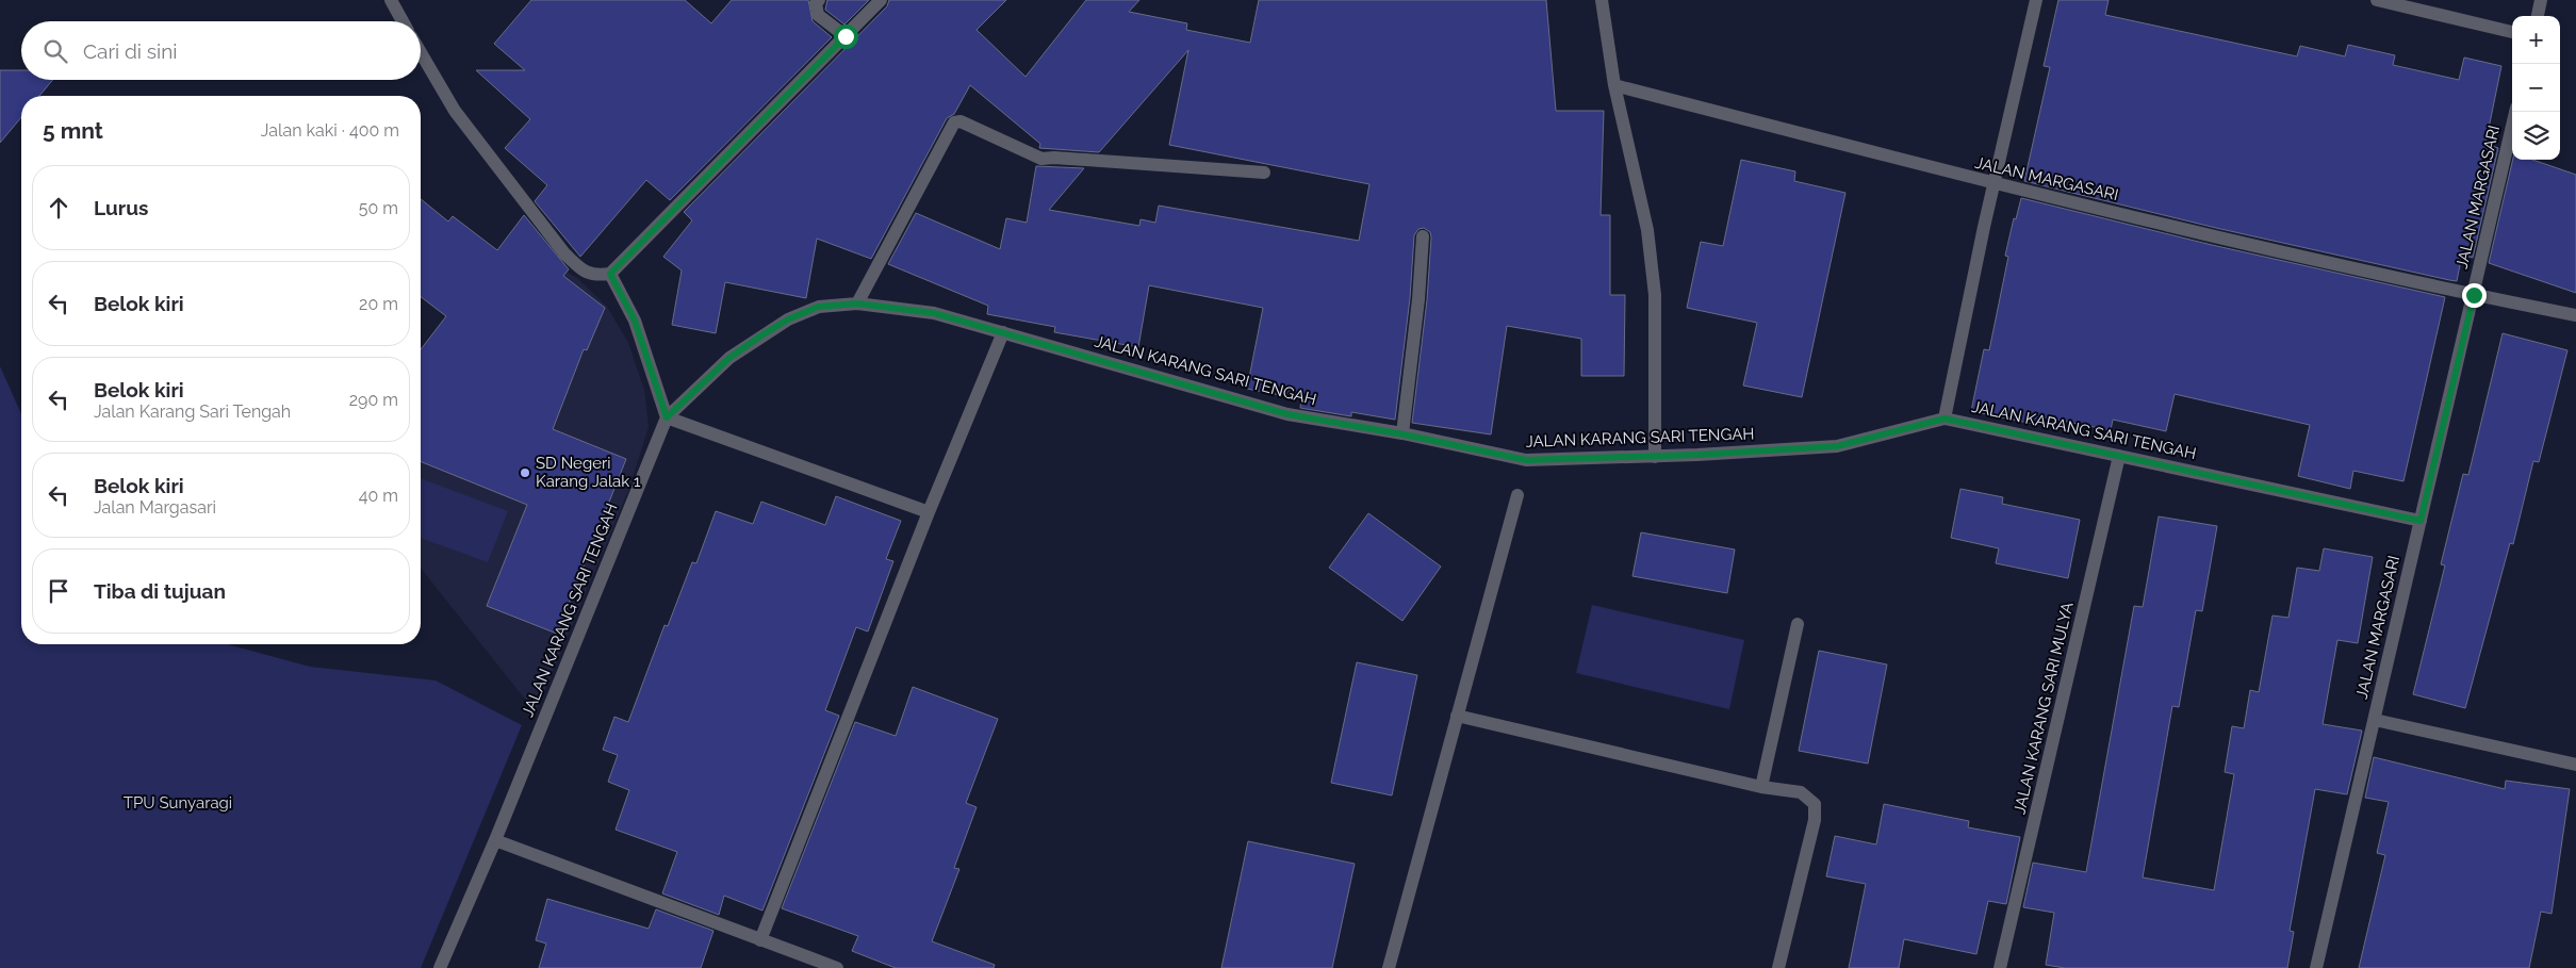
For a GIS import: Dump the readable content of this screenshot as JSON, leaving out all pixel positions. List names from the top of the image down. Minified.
{"streets":{"street":["JALAN MARGASARI","JALAN KARANG SARI TENGAH","JALAN KARANG SARI MULYA"]},"crossings":[["JALAN MARGASARI","JALAN KARANG SARI TENGAH"],["JALAN KARANG SARI TENGAH","JALAN KARANG SARI MULYA"]],"parks":["TPU Sunyaragi"],"places":["SD Negeri Karang Jalak 1"],"page":{"map_buttons":["+","−"],"search":"Cari di sini","heading":["5 mnt","Jalan kaki · 400 m"],"list":[["Lurus","50 m"],["Belok kiri","20 m"],["Belok kiri","Jalan Karang Sari Tengah","290 m"],["Belok kiri","Jalan Margasari","40 m"],"Tiba di tujuan"]}}
